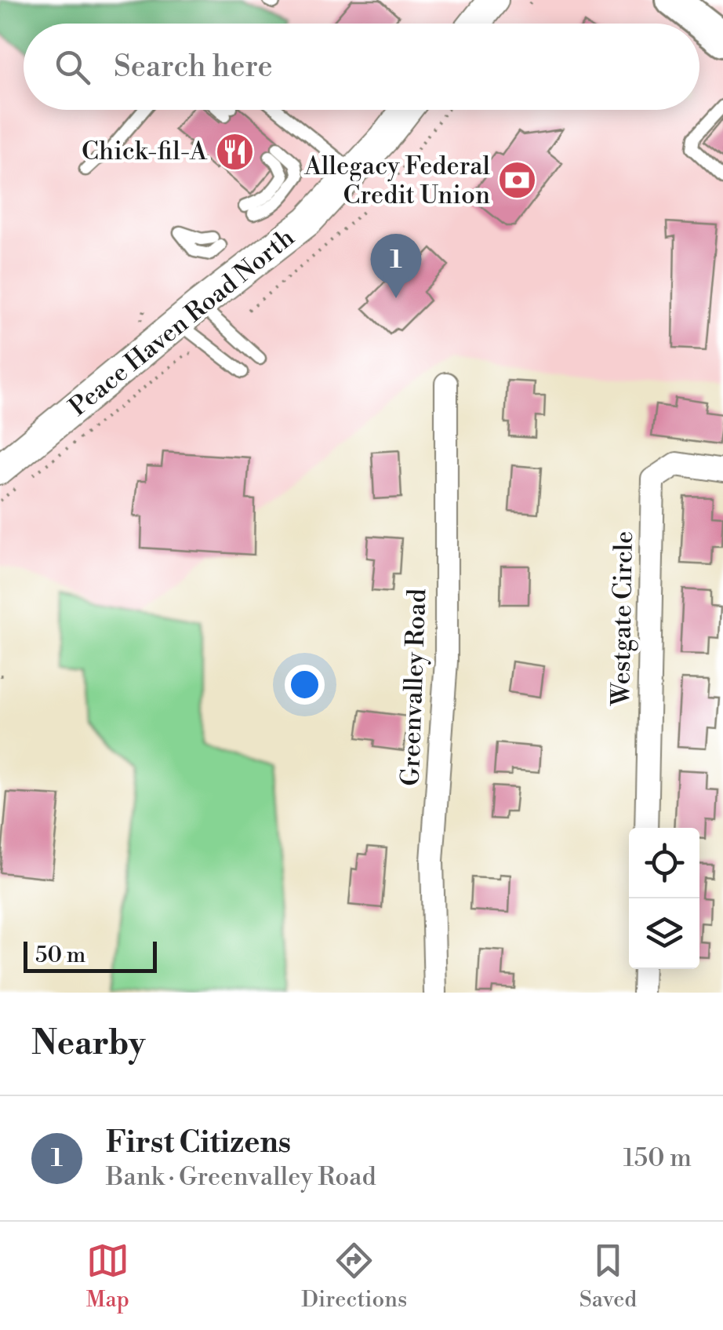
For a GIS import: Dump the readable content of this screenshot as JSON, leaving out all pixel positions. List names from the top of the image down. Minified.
{"streets":{"main road":["Peace Haven Road North"],"street":["Westgate Circle","Greenvalley Road"]},"places":{"restaurant":["Chick-fil-A"],"bank":["Allegacy Federal Credit Union"]},"scale_bar":"50 m","page":{"search":"Search here","pins":"1","scale":"50 m","heading":"Nearby","list":[{"mark":"1","name":"First Citizens","note":"Bank · Greenvalley Road","value":"150 m"}],"nav":["Map","Directions","Saved"]}}
